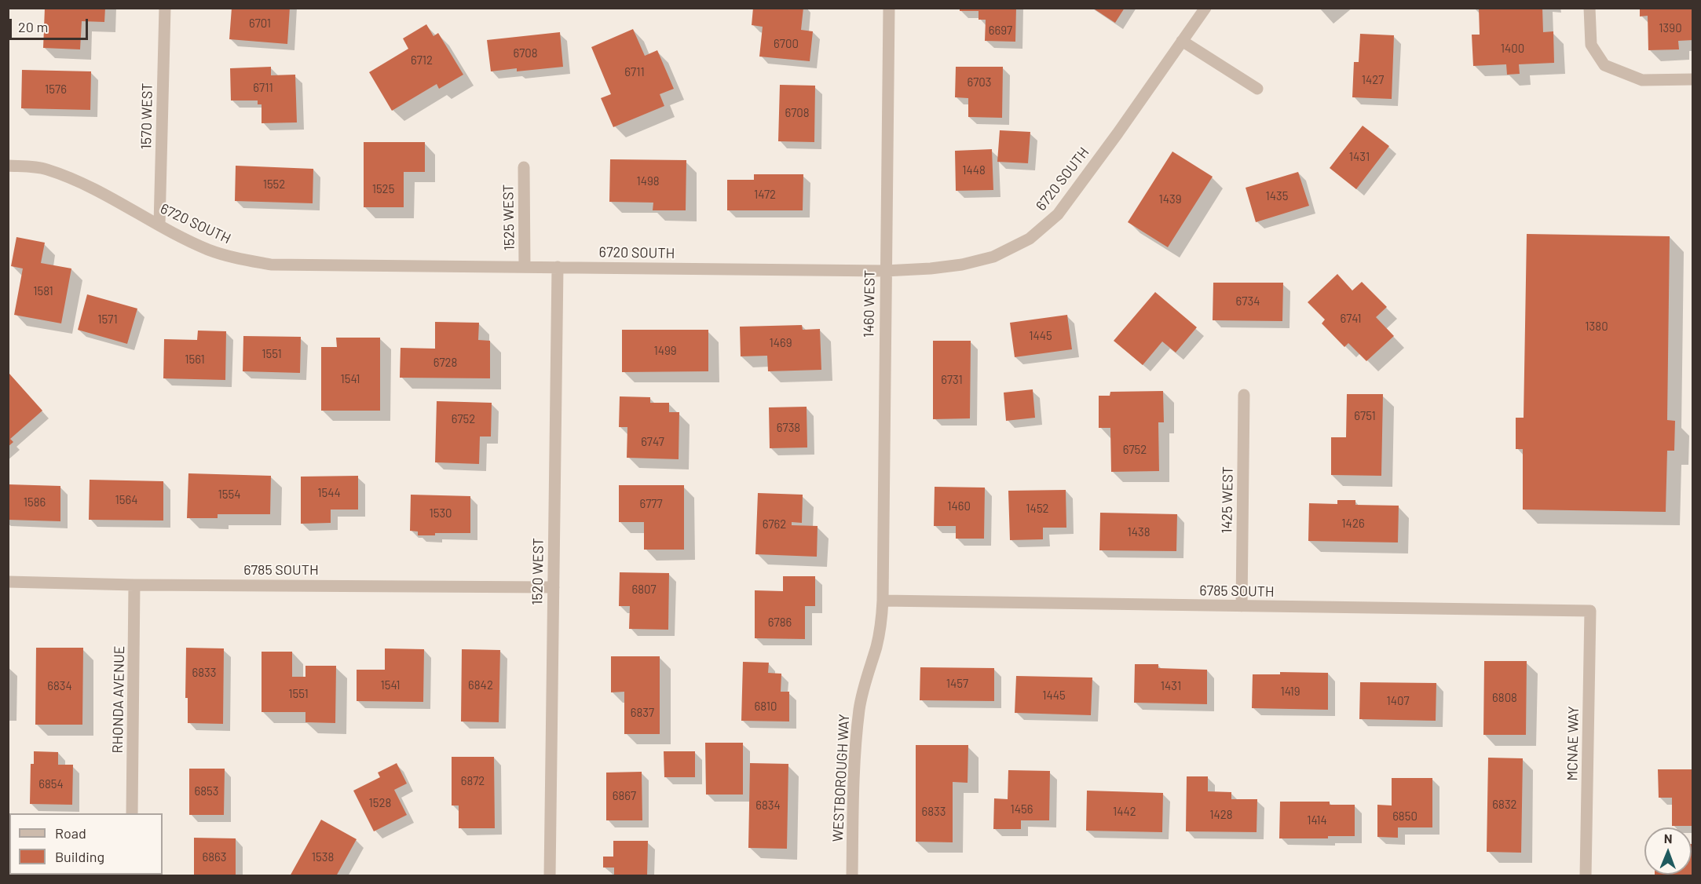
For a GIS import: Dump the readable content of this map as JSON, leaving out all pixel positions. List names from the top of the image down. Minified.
{"streets":{"street":["1570 WEST","6720 SOUTH","1525 WEST","1460 WEST","1425 WEST","6785 SOUTH","1520 WEST","RHONDA AVENUE","MCNAE WAY","WESTBOROUGH WAY"]},"crossings":[["1570 WEST","6720 SOUTH"],["6720 SOUTH","1525 WEST"],["6720 SOUTH","1460 WEST"],["6720 SOUTH","1520 WEST"],["1460 WEST","6785 SOUTH"],["1460 WEST","WESTBOROUGH WAY"],["1425 WEST","6785 SOUTH"],["6785 SOUTH","1520 WEST"],["6785 SOUTH","RHONDA AVENUE"],["6785 SOUTH","MCNAE WAY"],["6785 SOUTH","WESTBOROUGH WAY"]],"house_numbers":["6701","1390","6697","6700","1400","6708","6712","6711","1427","6703","6711","1576","6708","1431","1448","1498","1552","1525","1472","1435","1439","1581","6734","6741","1571","1380","1445","1469","1499","1551","1561","6728","1541","6731","6751","6752","6738","6747","6752","1544","1554","1564","1586","6777","1460","1452","1530","1426","6762","1438","6807","6786","6833","1457","1541","6842","6834","1431","1419","1551","1445","6808","1407","6810","6837","6872","6854","6853","6867","1528","6832","6834","1456","6833","1442","1428","6850","1414","6863","1538"],"legend":["Road","Building"],"scale_bar":"20 m","north":"top"}
